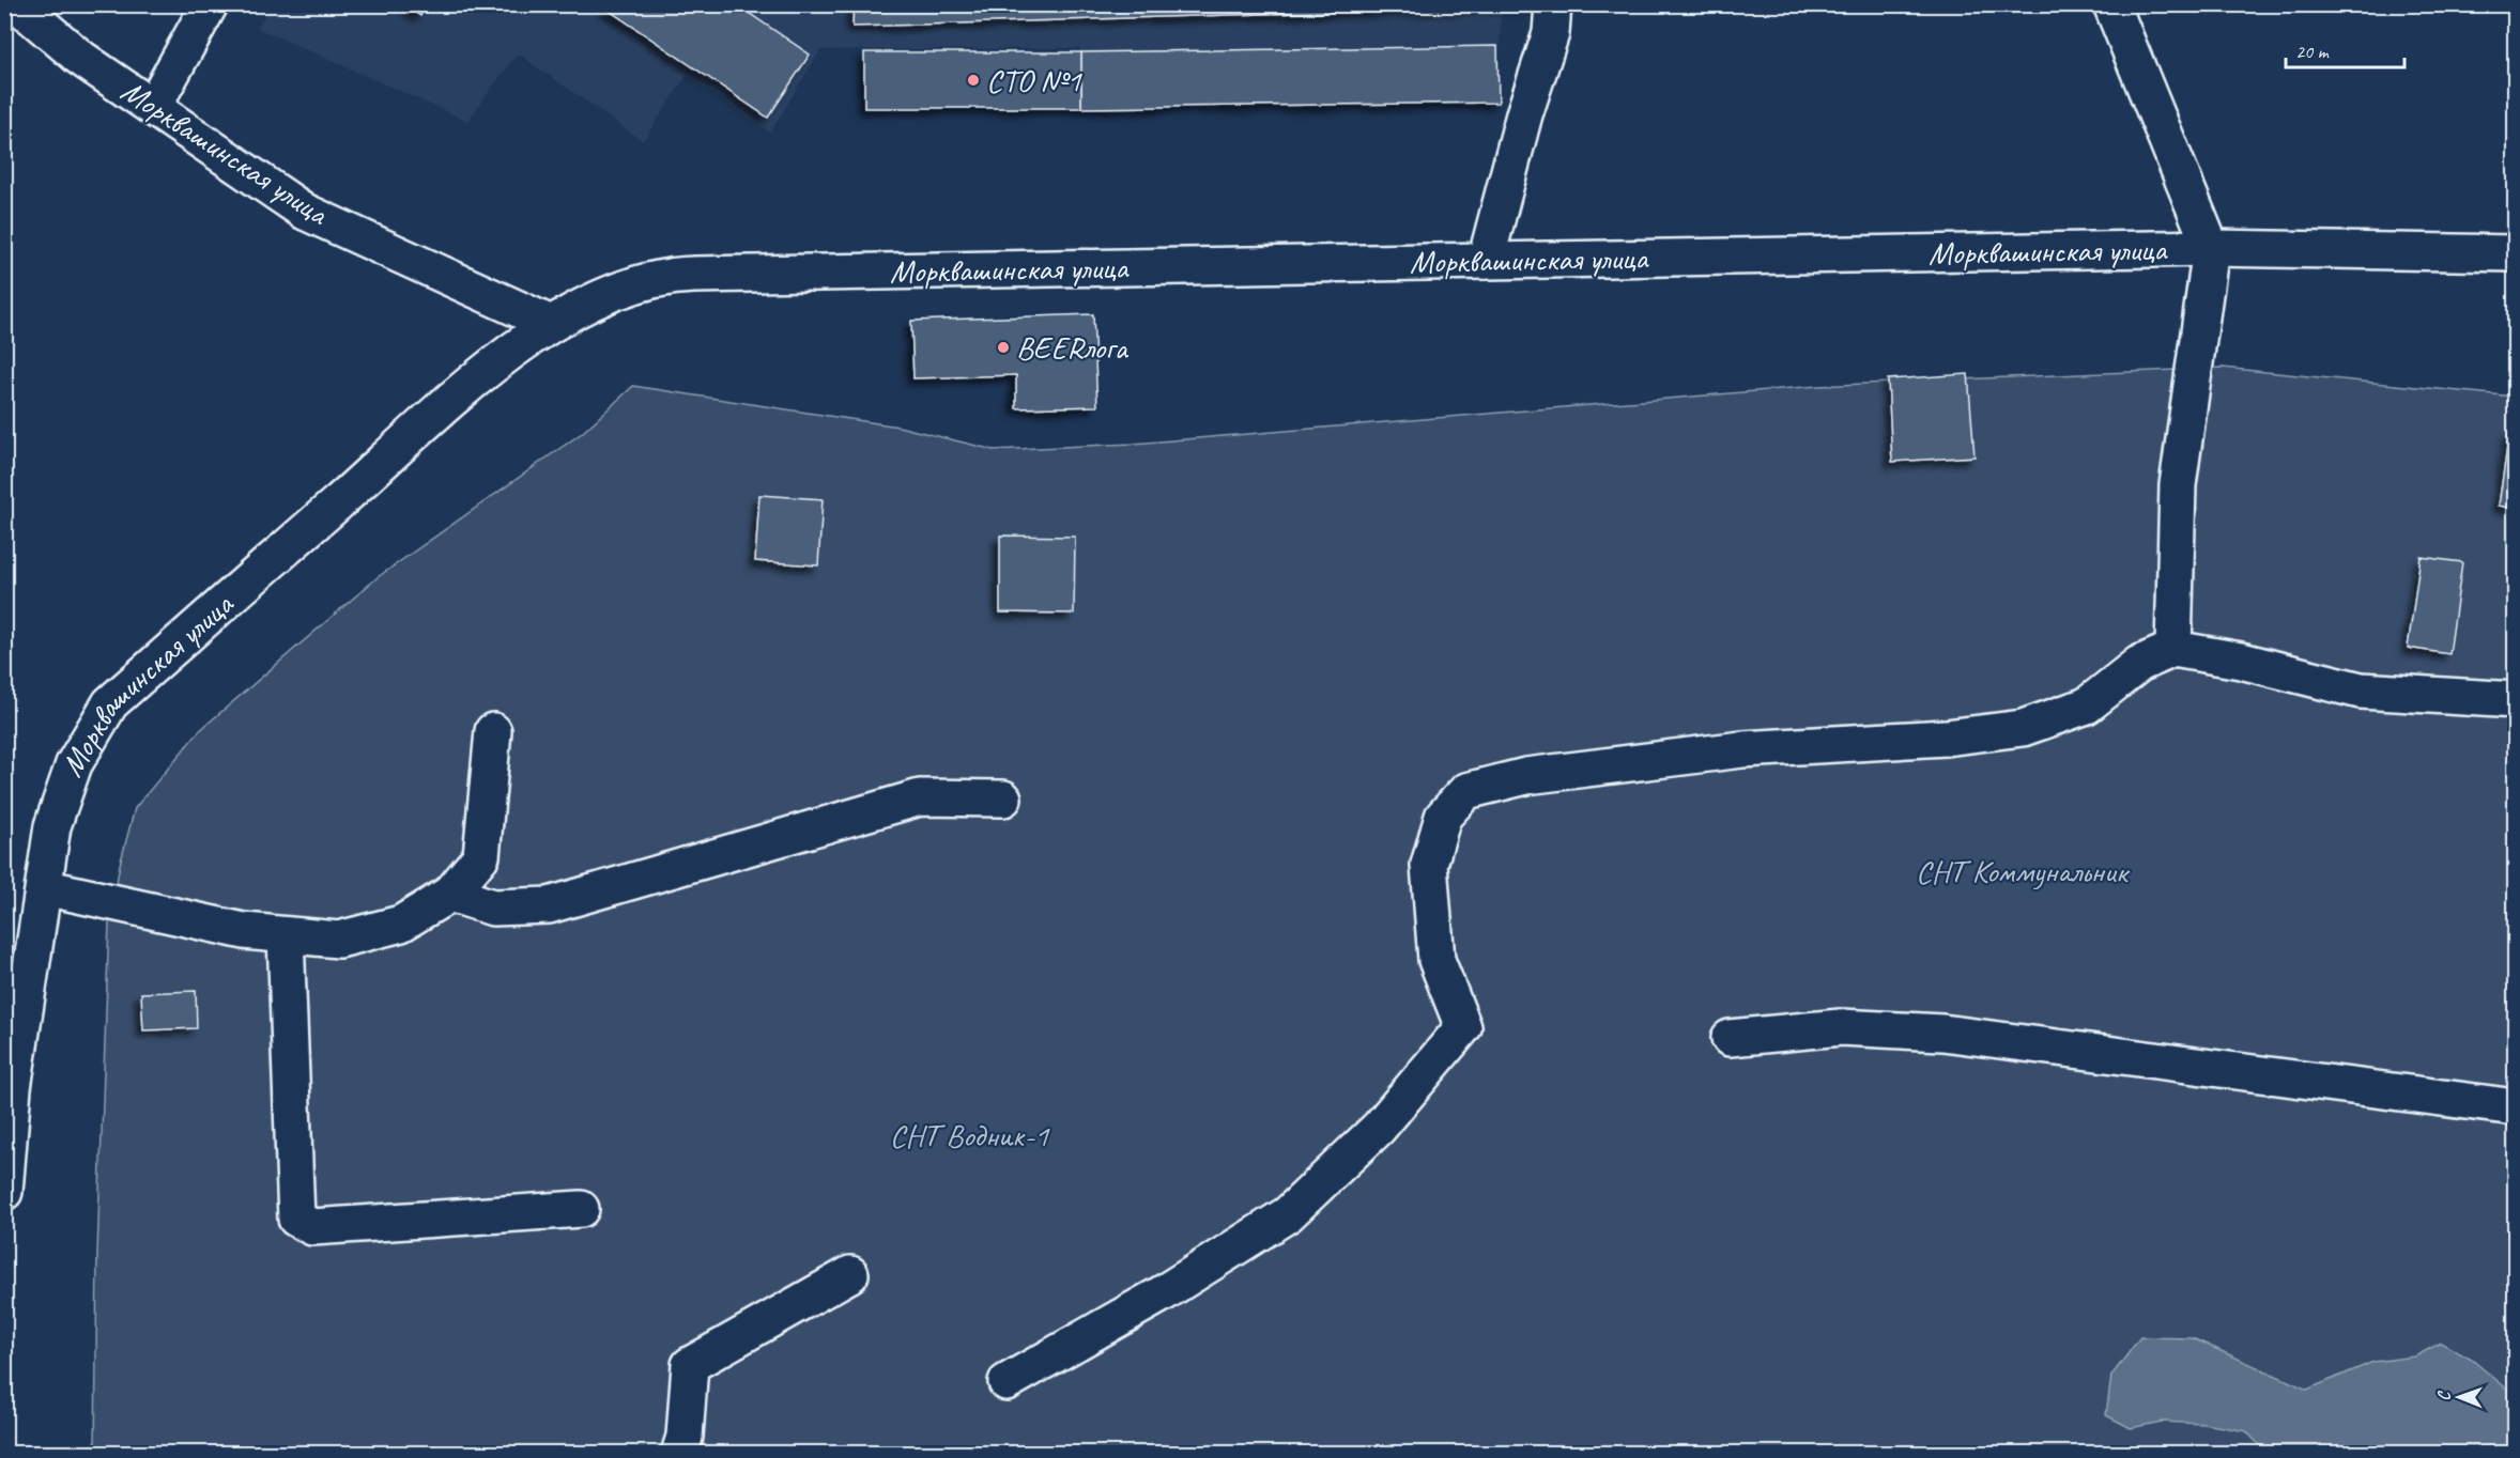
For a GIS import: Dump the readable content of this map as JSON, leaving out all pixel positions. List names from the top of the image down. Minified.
{"streets":{"street":["Морквашинская улица"]},"parks":["СНТ Коммунальник","СНТ Водник-1"],"places":["СТО №1","BEERлога"],"scale_bar":"20 m","north":"left"}
